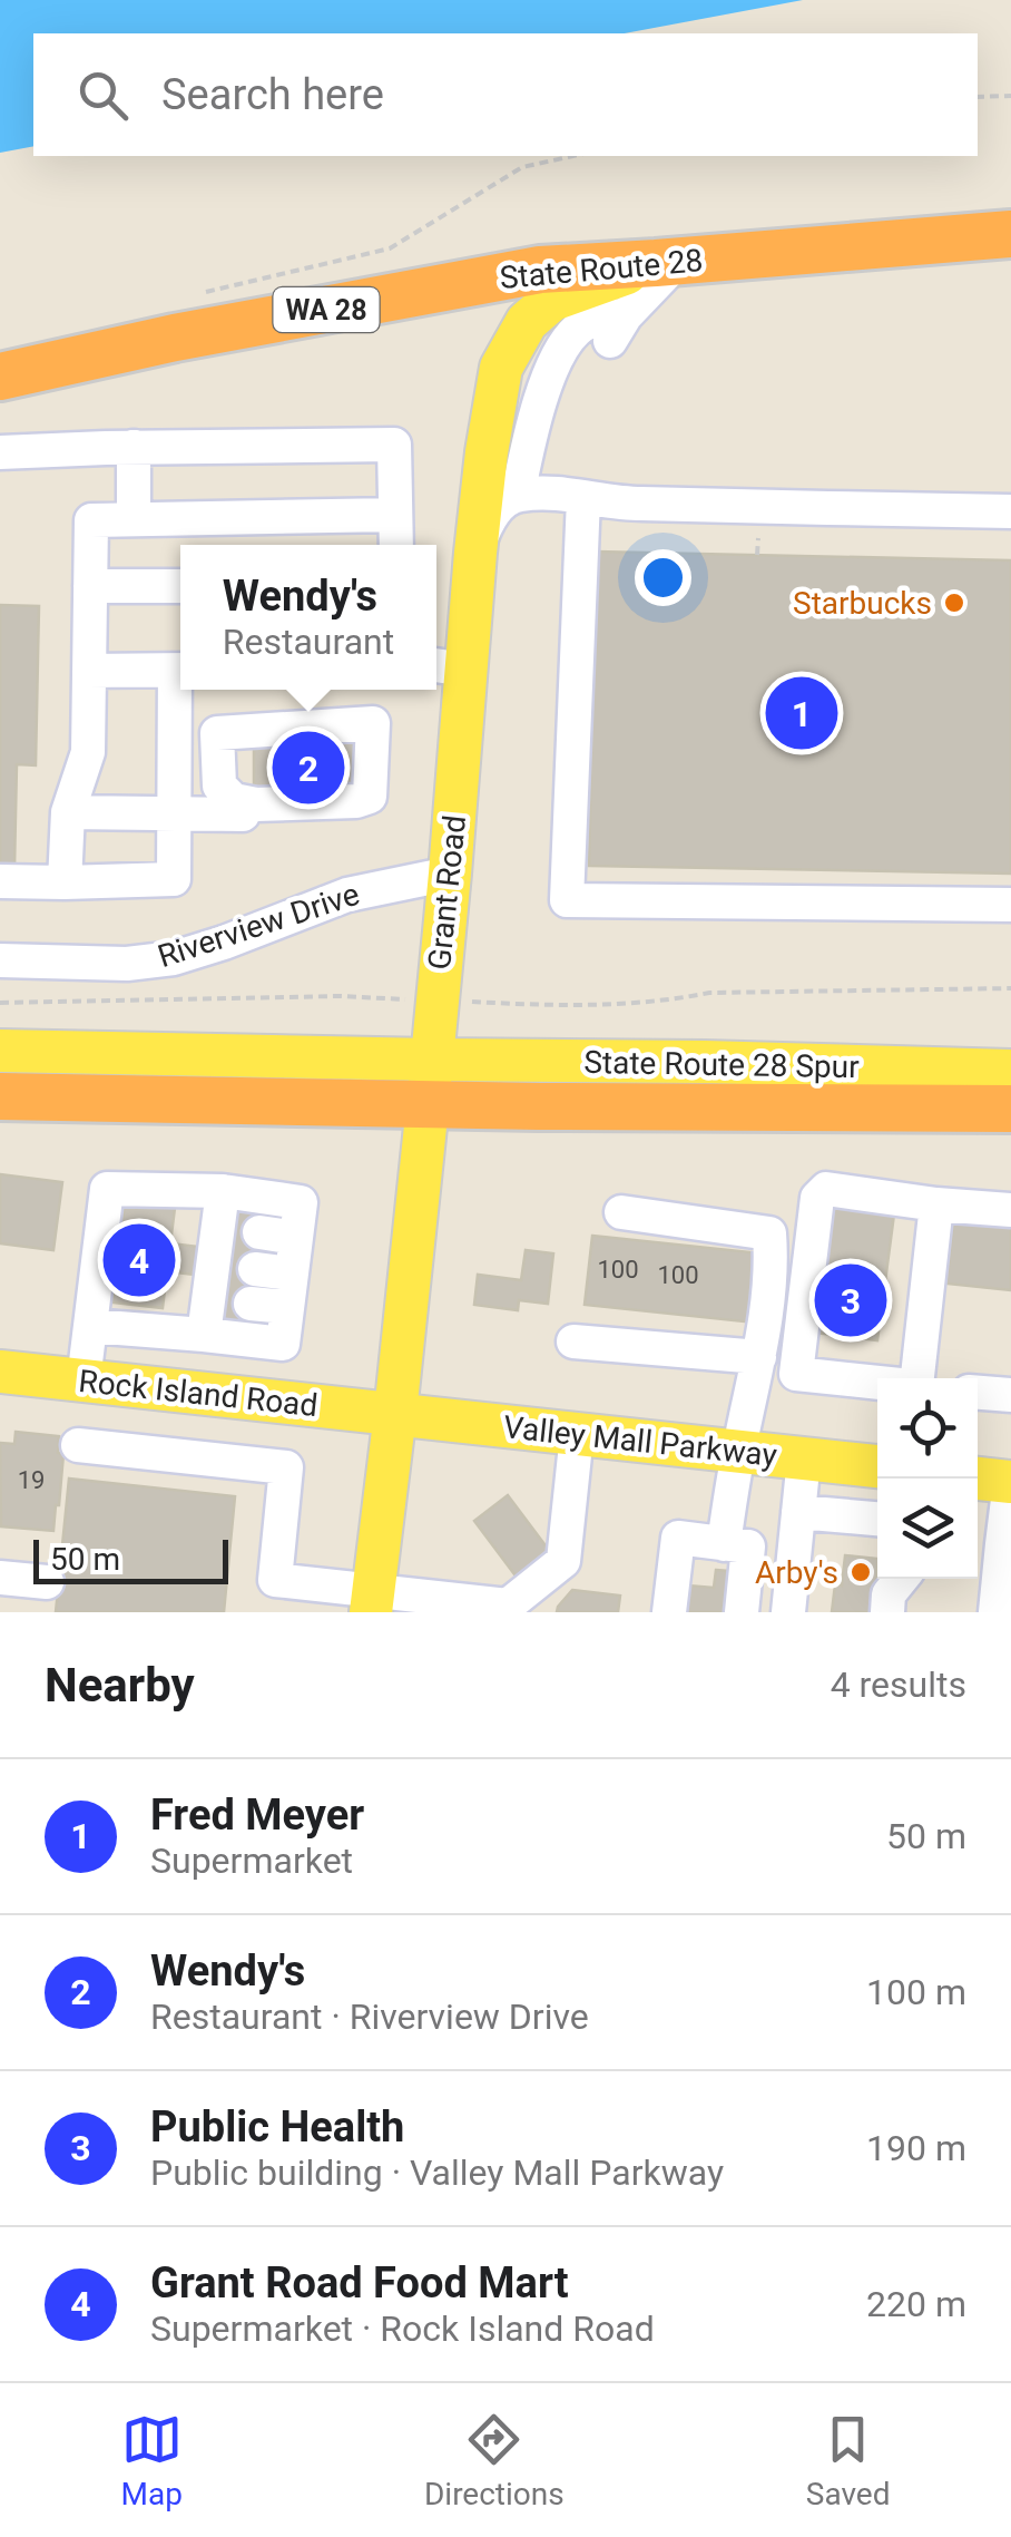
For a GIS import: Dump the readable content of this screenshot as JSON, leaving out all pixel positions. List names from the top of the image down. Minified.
{"streets":{"highway":["State Route 28","WA 28"],"main road":["Grant Road","State Route 28 Spur","Rock Island Road","Valley Mall Parkway"],"street":["Riverview Drive"]},"crossings":[["State Route 28","Grant Road"],["Grant Road","Riverview Drive"],["Grant Road","State Route 28 Spur"],["Grant Road","Rock Island Road"],["Grant Road","Valley Mall Parkway"],["Rock Island Road","Valley Mall Parkway"]],"places":["Starbucks","Arby's"],"house_numbers":["100","100","19"],"scale_bar":"50 m","page":{"search":"Search here","popup":["Wendy's","Restaurant"],"pins":["1","2","4","3"],"scale":"50 m","heading":["Nearby","4 results"],"list":[{"mark":"1","name":"Fred Meyer","note":"Supermarket","value":"50 m"},{"mark":"2","name":"Wendy's","note":"Restaurant · Riverview Drive","value":"100 m"},{"mark":"3","name":"Public Health","note":"Public building · Valley Mall Parkway","value":"190 m"},{"mark":"4","name":"Grant Road Food Mart","note":"Supermarket · Rock Island Road","value":"220 m"}],"nav":["Map","Directions","Saved"]}}
